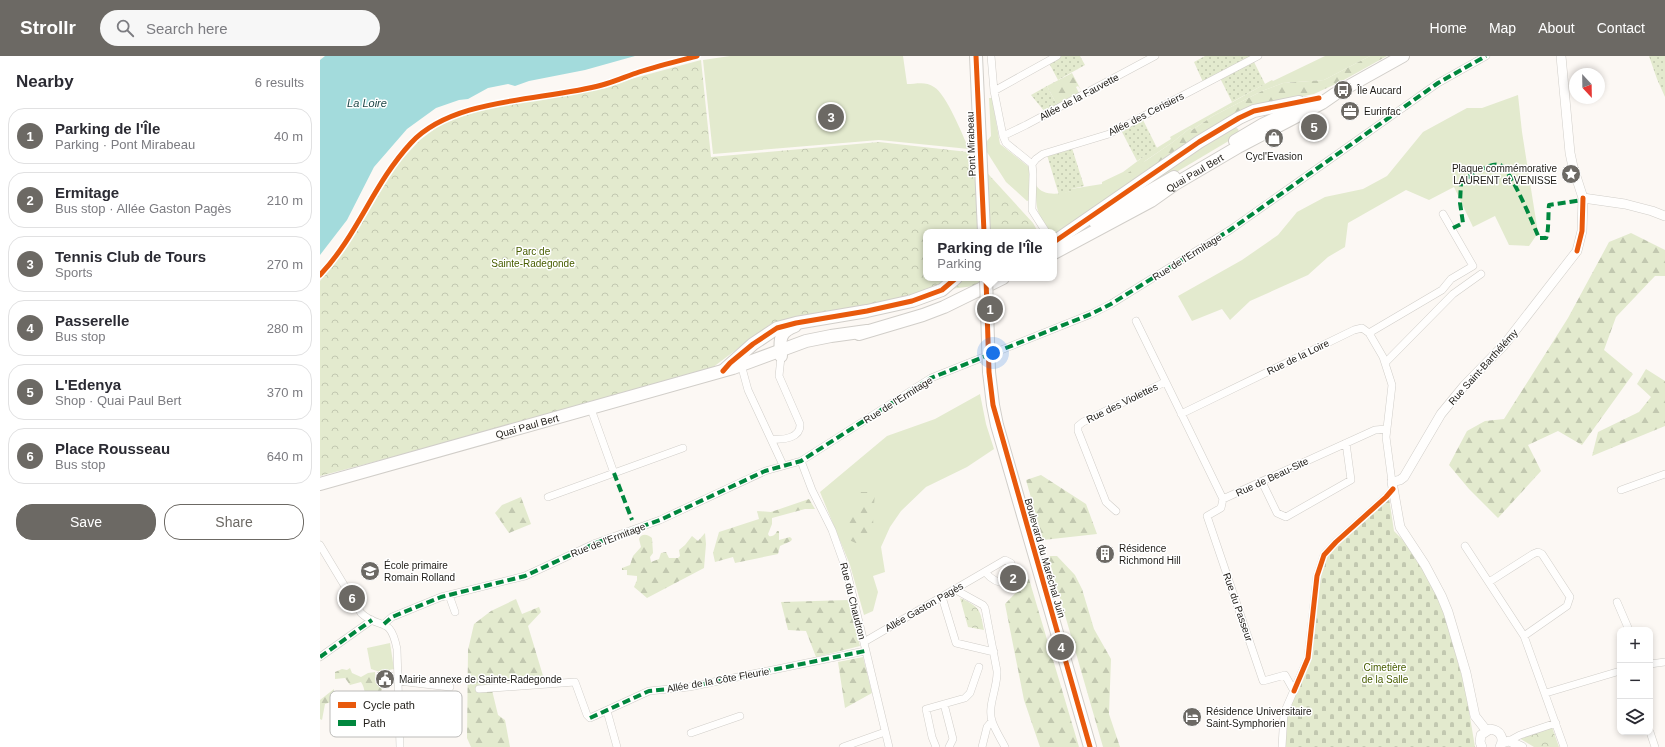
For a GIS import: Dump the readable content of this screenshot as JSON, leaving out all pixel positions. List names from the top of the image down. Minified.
{"streets":{"main road":["Pont Mirabeau","Quai Paul Bert","Boulevard du Maréchal Juin"],"street":["Allée de la Fauvette","Allée des Cerisiers","Rue de l'Ermitage","Rue de la Loire","Rue Saint-Barthélémy","Rue des Violettes","Rue de Beau-Site","Rue du Chaudron","Allée Gaston Pagès","Rue du Passeur","Allée de la Côte Fleurie"]},"crossings":[["Rue de l'Ermitage","Rue du Chaudron"],["Rue de la Loire","Rue de Beau-Site"],["Rue de Beau-Site","Rue du Passeur"],["Rue du Chaudron","Allée Gaston Pagès"],["Rue du Chaudron","Allée de la Côte Fleurie"]],"water":["La Loire"],"parks":["Parc de Sainte-Radegonde","Cimetière de la Salle"],"places":{"bus stop":["Île Aucard"],"office":["Eurinfac"],"shop":["Cycl'Evasion"],"place":["Plaque commémorative LAURENT et VENISSE"],"building":["Résidence Richmond Hill"],"school or university":["École primaire Romain Rolland"],"public building":["Mairie annexe de Sainte-Radegonde"],"hotel":["Résidence Universitaire Saint-Symphorien"]},"legend":["Cycle path","Path"],"north":"bottom","page":{"header":"Strollr","search":"Search here","nav":["Home","Map","About","Contact"],"heading":["Nearby","6 results"],"pins":["3","5","1","2","6","4"],"list":[{"mark":"1","name":"Parking de l'Île","note":"Parking · Pont Mirabeau","value":"40 m"},{"mark":"2","name":"Ermitage","note":"Bus stop · Allée Gaston Pagès","value":"210 m"},{"mark":"3","name":"Tennis Club de Tours","note":"Sports","value":"270 m"},{"mark":"4","name":"Passerelle","note":"Bus stop","value":"280 m"},{"mark":"5","name":"L'Edenya","note":"Shop · Quai Paul Bert","value":"370 m"},{"mark":"6","name":"Place Rousseau","note":"Bus stop","value":"640 m"}],"popup":["Parking de l'Île","Parking"],"buttons":["Save","Share"],"map_buttons":["+","−"]}}
